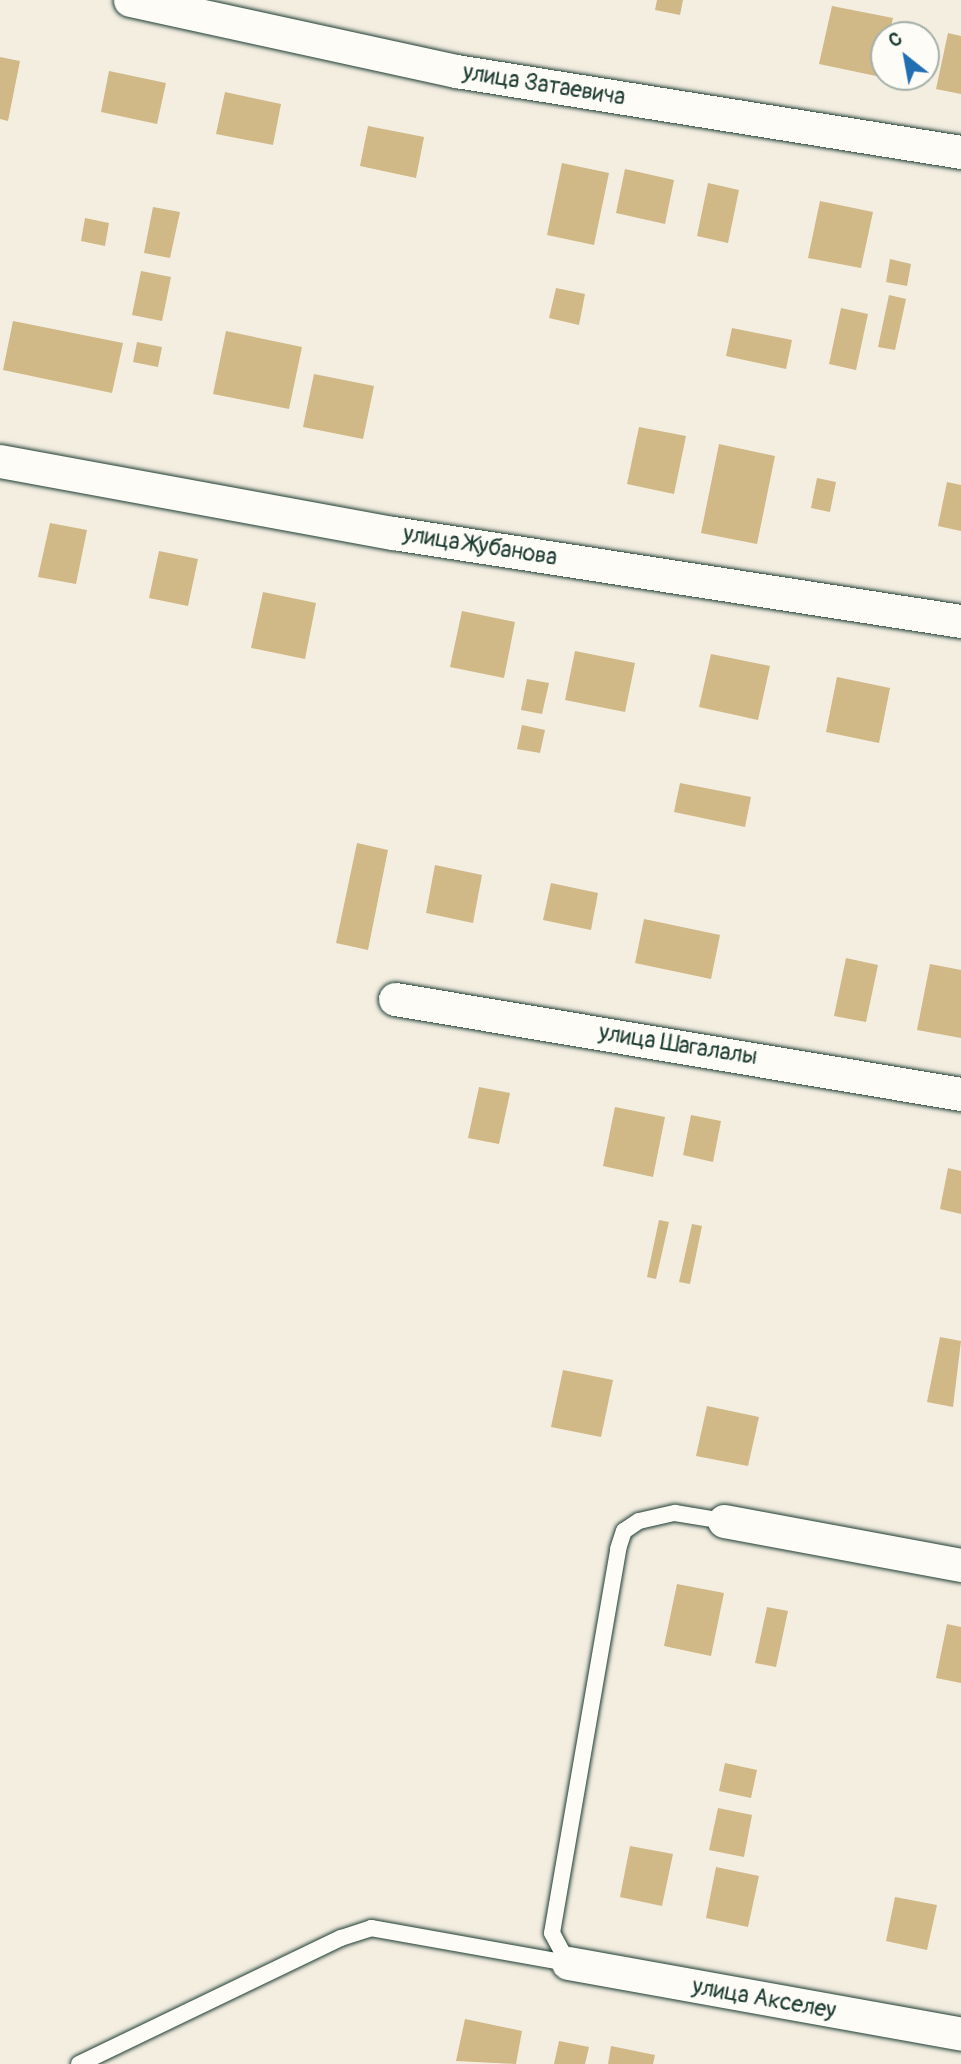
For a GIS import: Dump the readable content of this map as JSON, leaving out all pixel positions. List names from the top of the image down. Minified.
{"streets":{"street":["улица Затаевича","улица Жубанова","улица Шагалалы","улица Акселеу"]},"north":"top left"}
